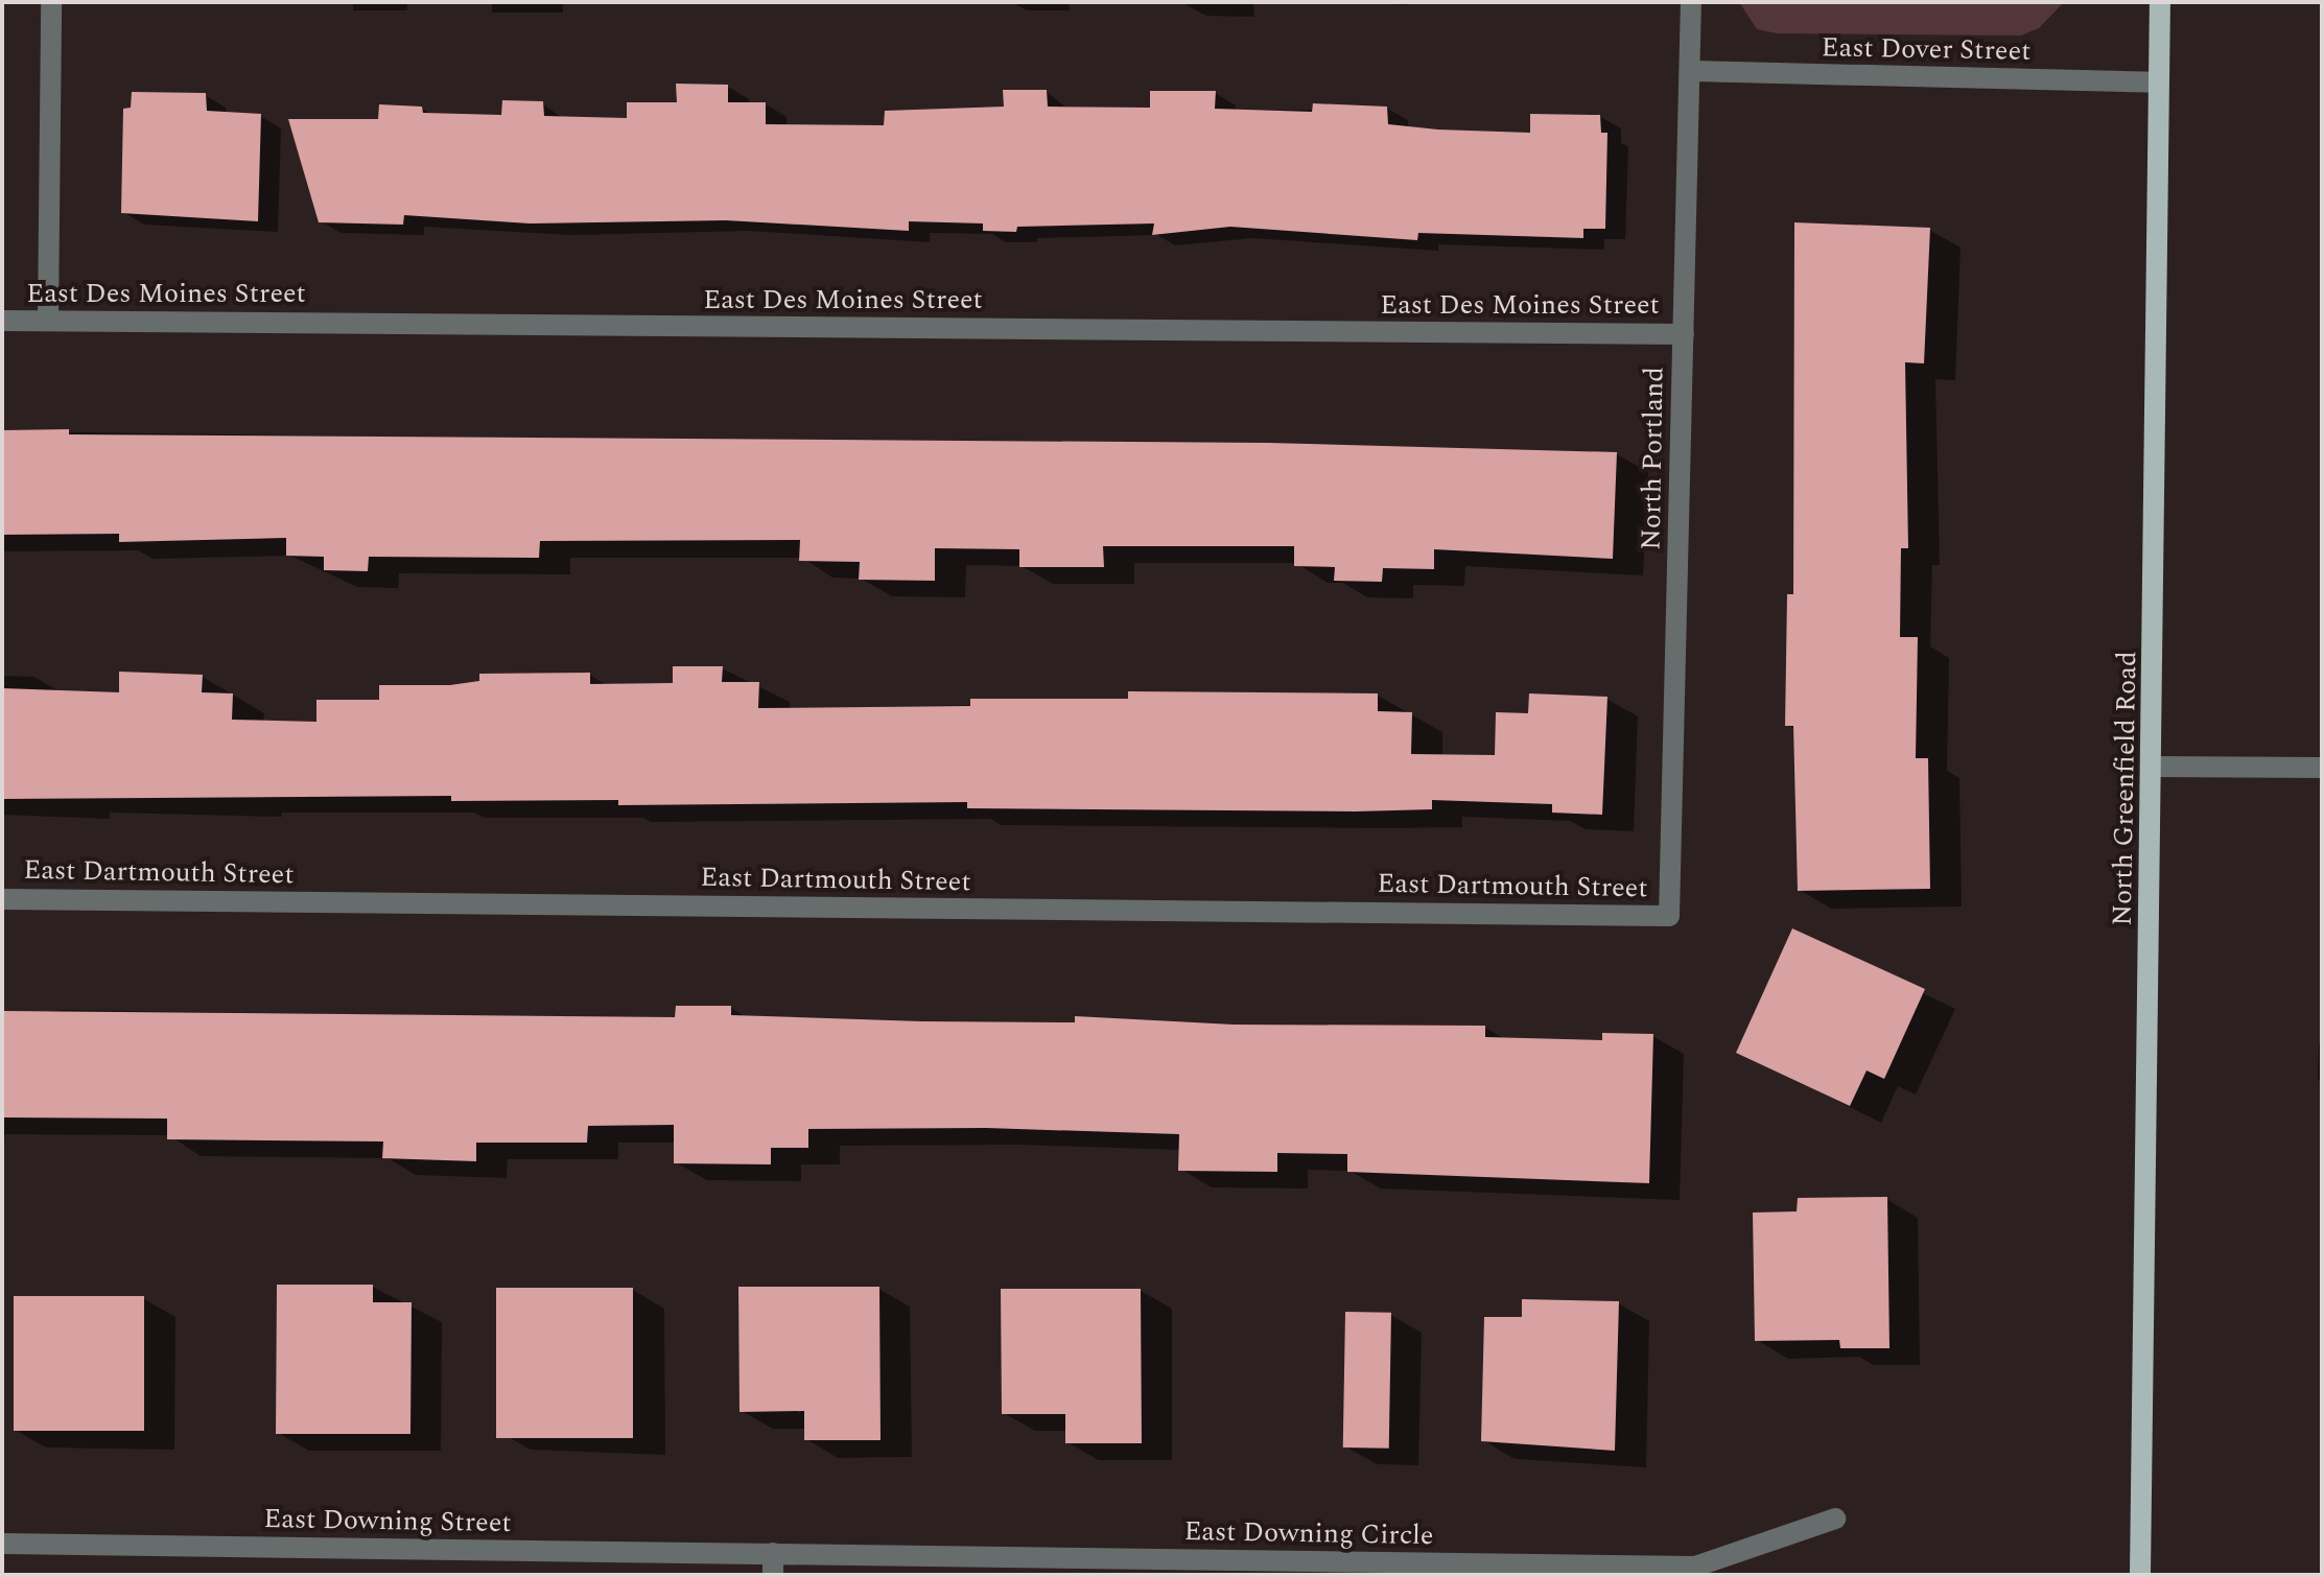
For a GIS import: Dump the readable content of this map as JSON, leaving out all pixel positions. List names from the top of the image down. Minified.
{"streets":{"main road":["North Greenfield Road"],"street":["East Dover Street","East Des Moines Street","North Portland","East Dartmouth Street","East Downing Street","East Downing Circle"]},"crossings":[["East Dover Street","North Portland"],["East Dover Street","North Greenfield Road"],["East Des Moines Street","North Portland"],["North Portland","East Dartmouth Street"],["East Downing Street","East Downing Circle"]]}
